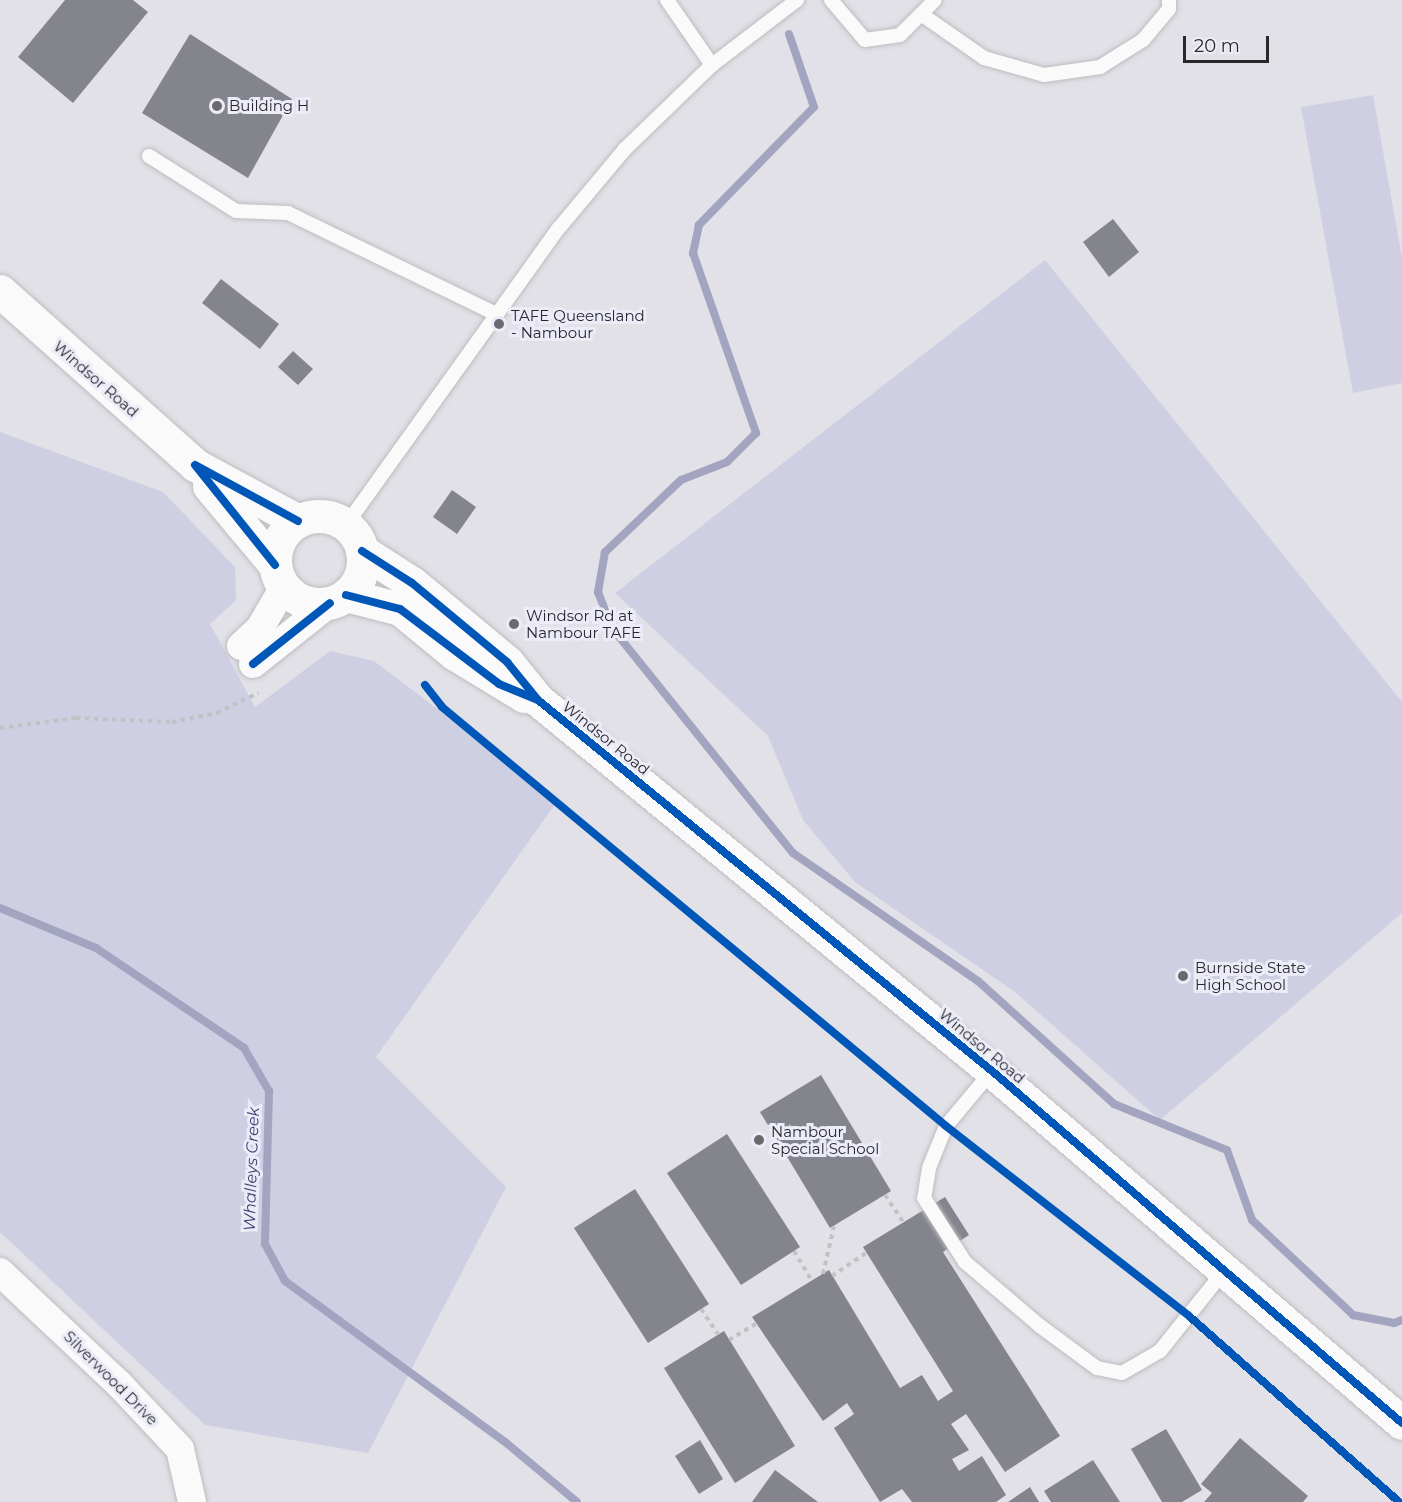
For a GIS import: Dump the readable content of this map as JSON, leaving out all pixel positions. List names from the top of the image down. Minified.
{"streets":{"street":["Windsor Road","Silverwood Drive"]},"water":["Whalleys Creek"],"places":["Building H","TAFE Queensland - Nambour","Windsor Rd at Nambour TAFE","Burnside State High School","Nambour Special School"],"scale_bar":"20 m"}
